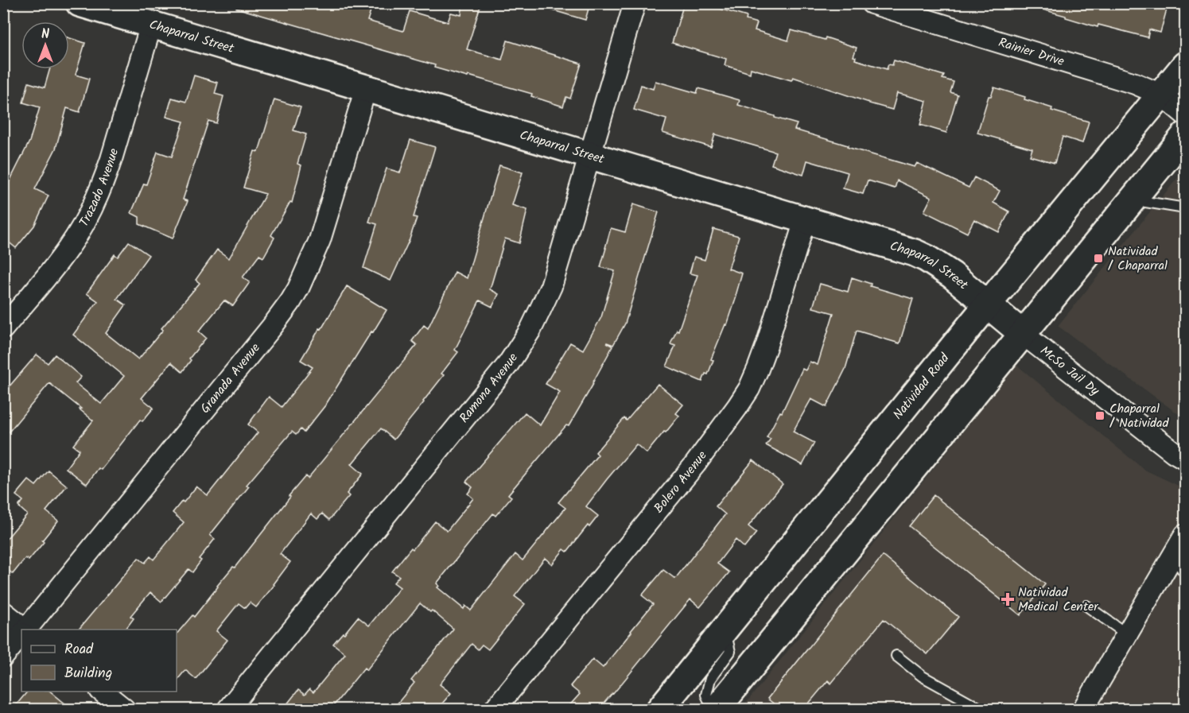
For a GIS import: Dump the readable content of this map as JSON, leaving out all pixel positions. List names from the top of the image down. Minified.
{"streets":{"main road":["Chaparral Street","Natividad Road"],"street":["Rainier Drive","Trazado Avenue","McSo Jail Dy","Granada Avenue","Ramona Avenue","Bolero Avenue"]},"crossings":[["Chaparral Street","Trazado Avenue"],["Chaparral Street","McSo Jail Dy"],["Chaparral Street","Granada Avenue"],["Chaparral Street","Natividad Road"],["Chaparral Street","Ramona Avenue"],["Chaparral Street","Bolero Avenue"],["Rainier Drive","Natividad Road"]],"places":{"transit":["Natividad / Chaparral","Chaparral / Natividad"],"health":["Natividad Medical Center"]},"legend":["Road","Building"],"north":"top"}
